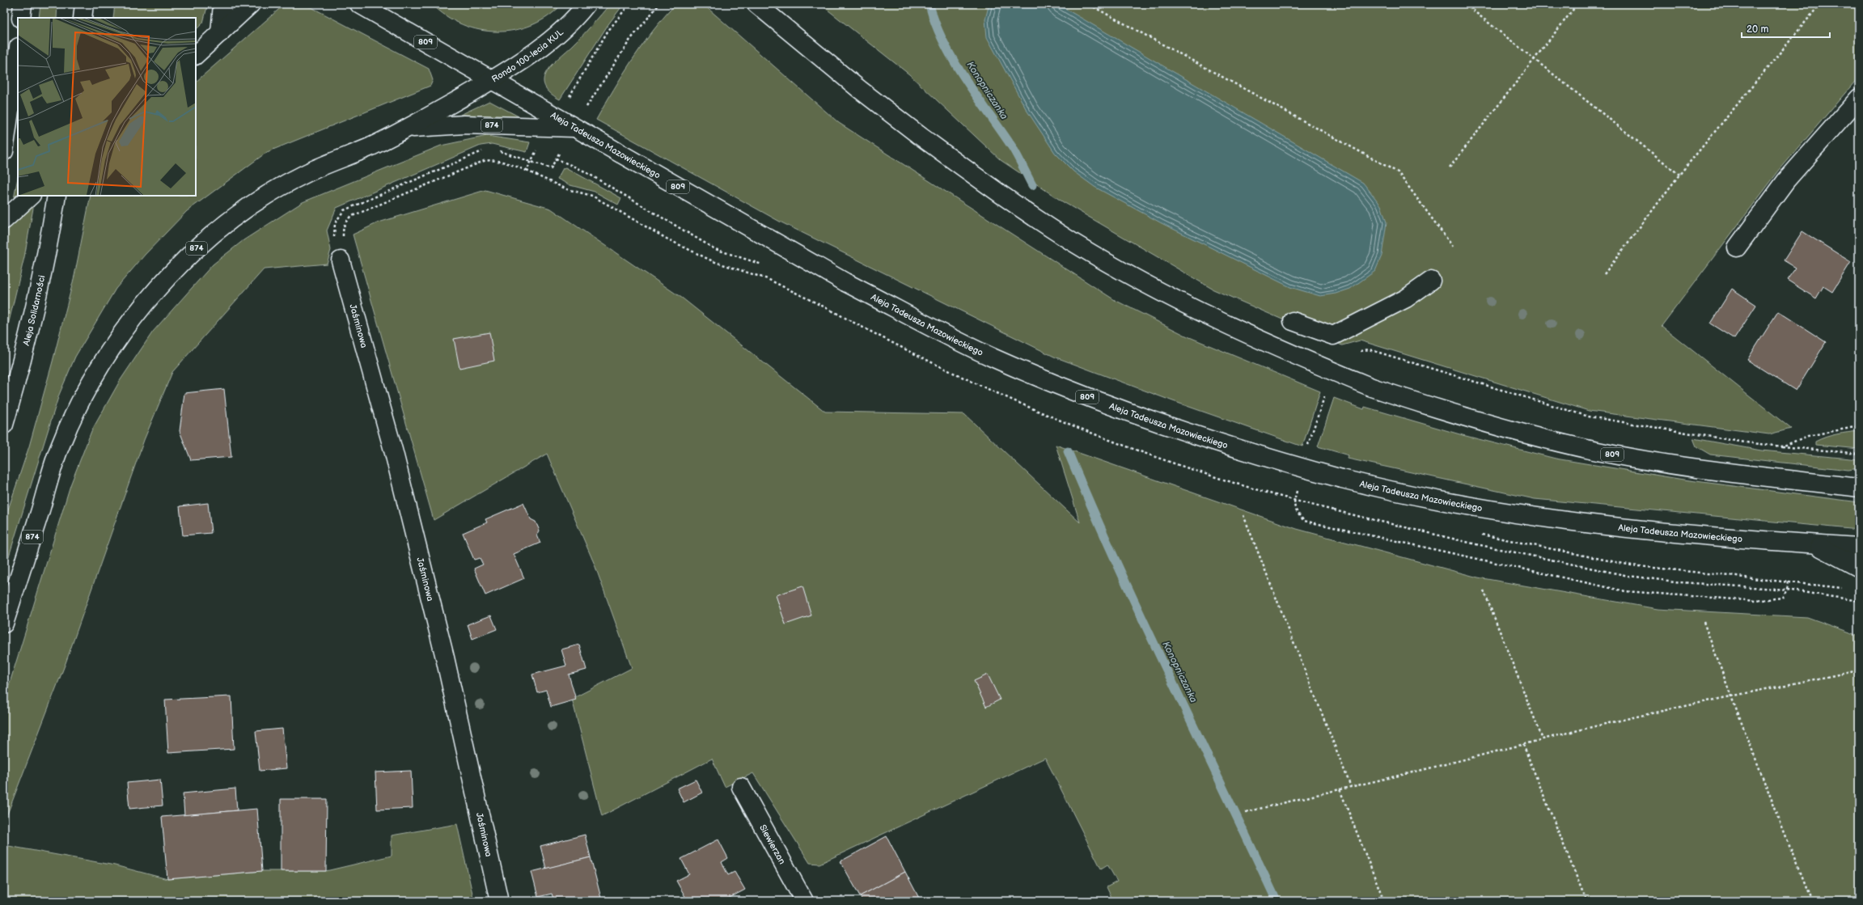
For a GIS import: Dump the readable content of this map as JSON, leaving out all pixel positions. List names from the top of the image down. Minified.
{"streets":{"main road":["809","Rondo 100-lecia KUL","874","Aleja Tadeusza Mazowieckiego","Aleja Solidarności","Jaśminowa","Siewierzan"]},"crossings":[["Rondo 100-lecia KUL","874"],["Rondo 100-lecia KUL","Aleja Tadeusza Mazowieckiego"],["874","Aleja Tadeusza Mazowieckiego"]],"water":["Konopniczanka"],"scale_bar":"20 m"}
